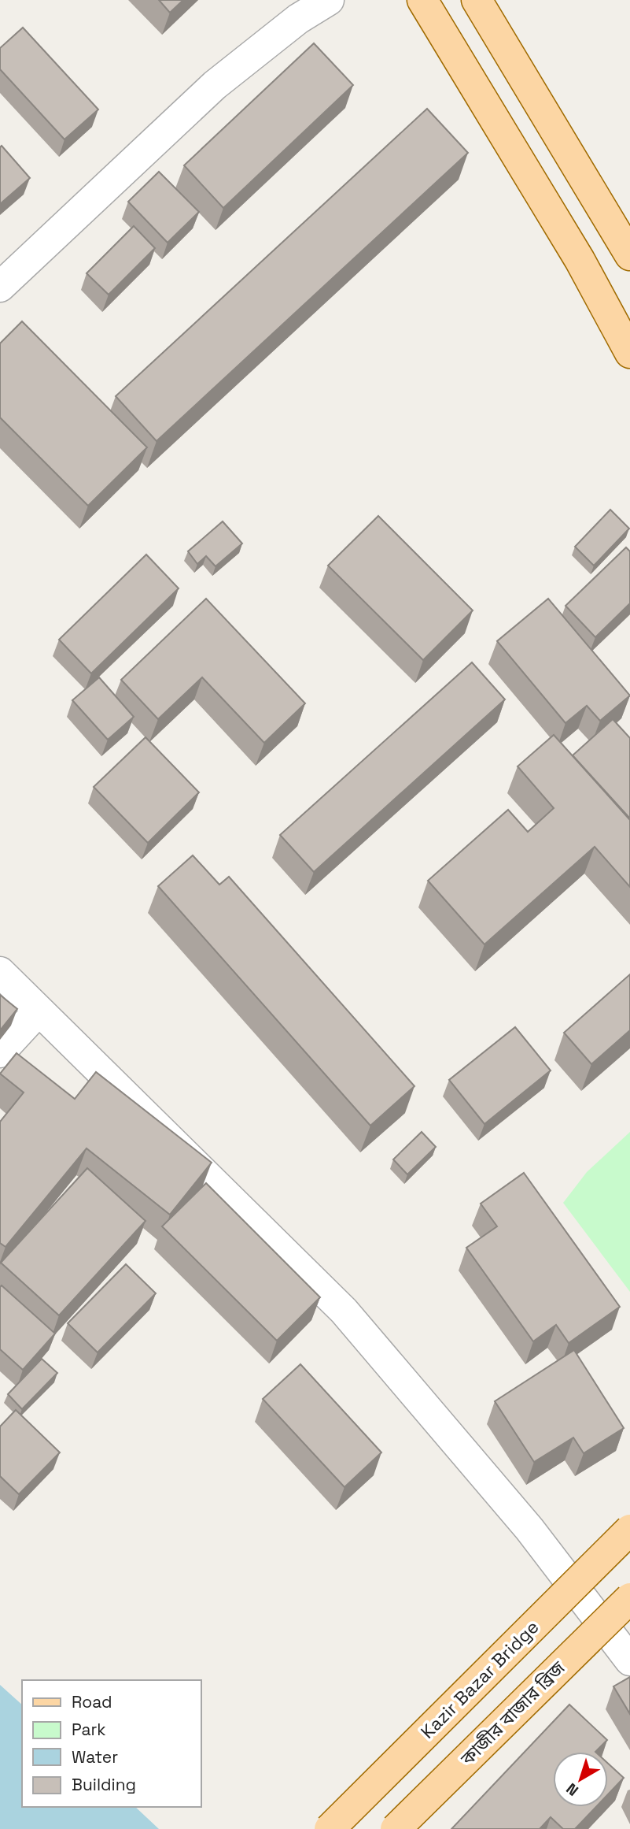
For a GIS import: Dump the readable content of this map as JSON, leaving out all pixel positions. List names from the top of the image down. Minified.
{"streets":{"main road":["Kazir Bazar Bridge","কাজীর বাজার ব্রিজ"]},"legend":["Road","Park","Water","Building"],"north":"bottom left"}
